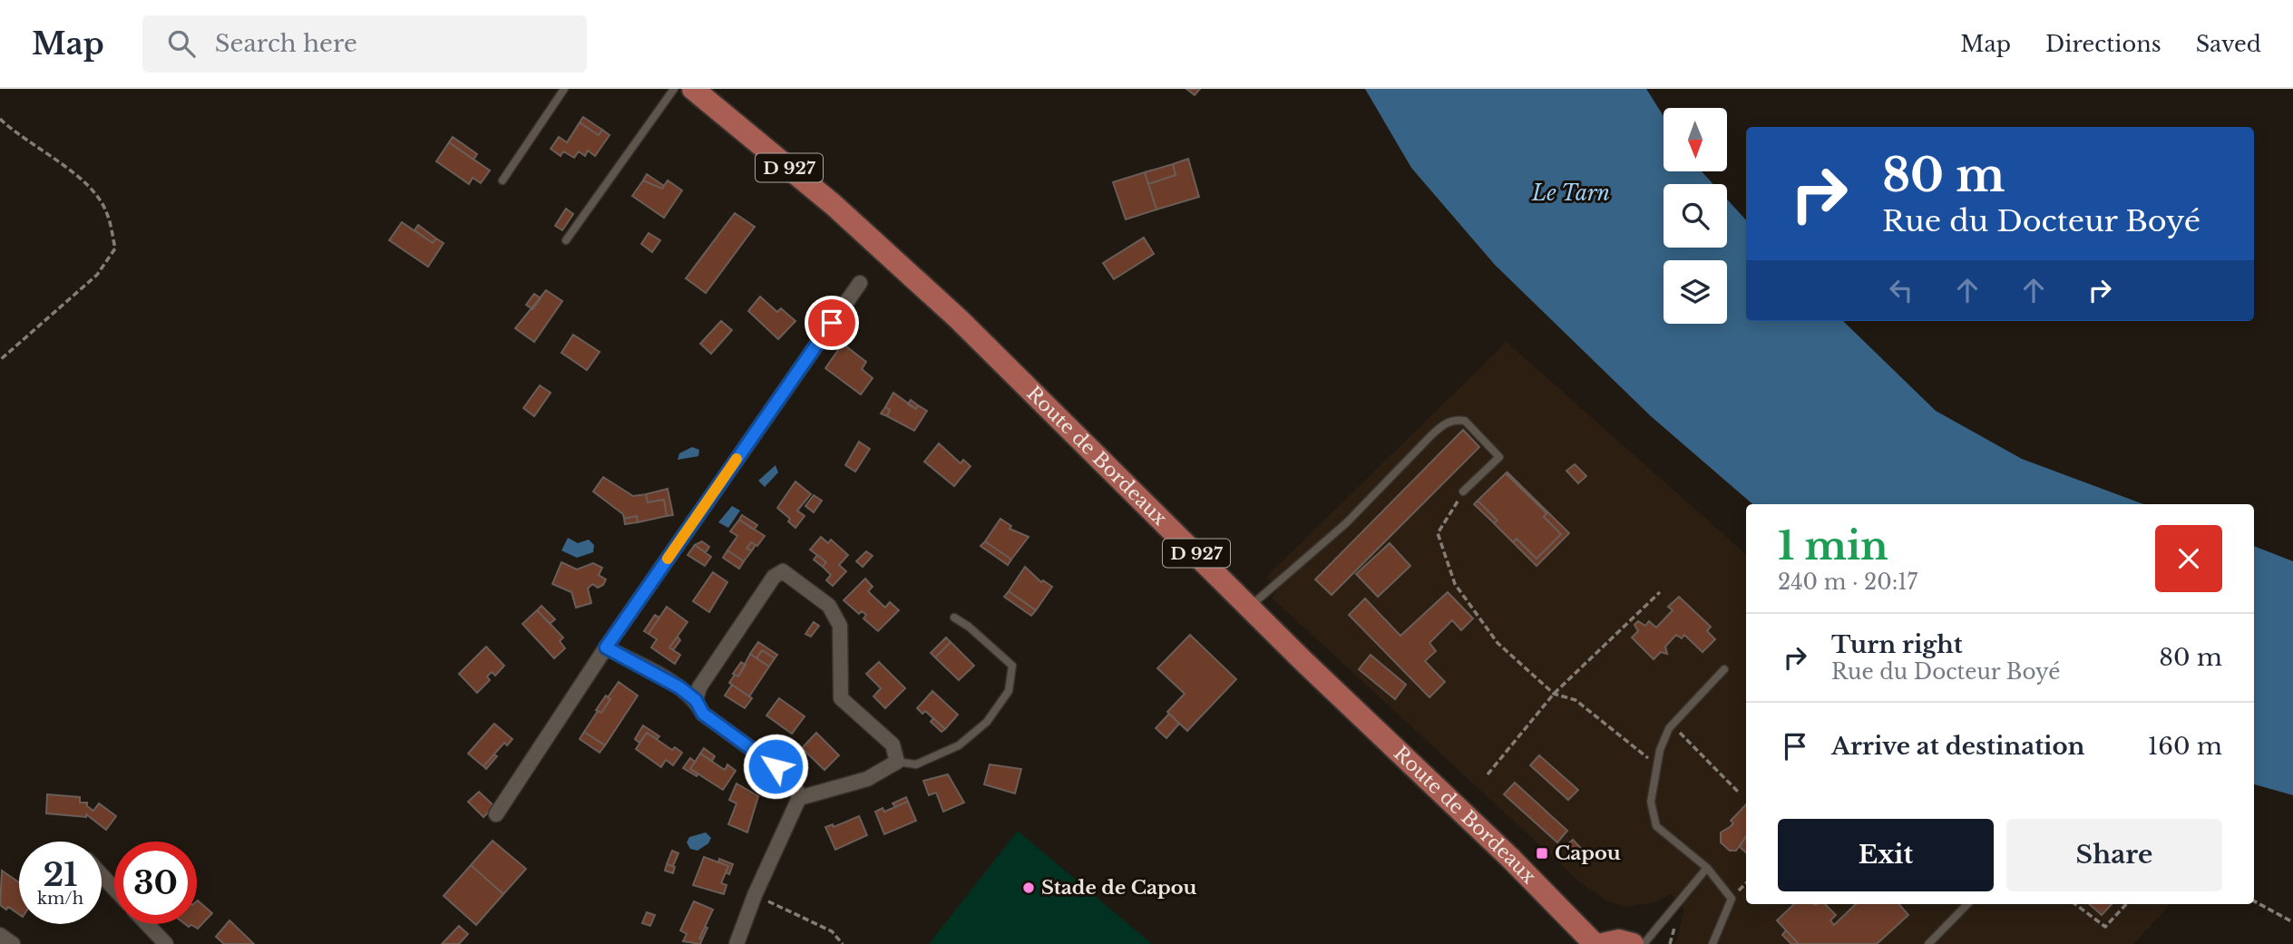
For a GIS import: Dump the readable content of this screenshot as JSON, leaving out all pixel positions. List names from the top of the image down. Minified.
{"streets":{"main road":["D 927","Route de Bordeaux"]},"water":["Le Tarn"],"places":{"transit":["Capou"],"other":["Stade de Capou"]},"north":"bottom","page":{"header":"Map","search":"Search here","nav":["Map","Directions","Saved"],"turn":["80 m","Rue du Docteur Boyé"],"heading":["1 min","240 m · 20:17"],"list":[{"name":"Turn right","note":"Rue du Docteur Boyé","value":"80 m"},{"name":"Arrive at destination","value":"160 m"}],"buttons":["Exit","Share"],"speed":"21 km/h","limit":"30"}}
